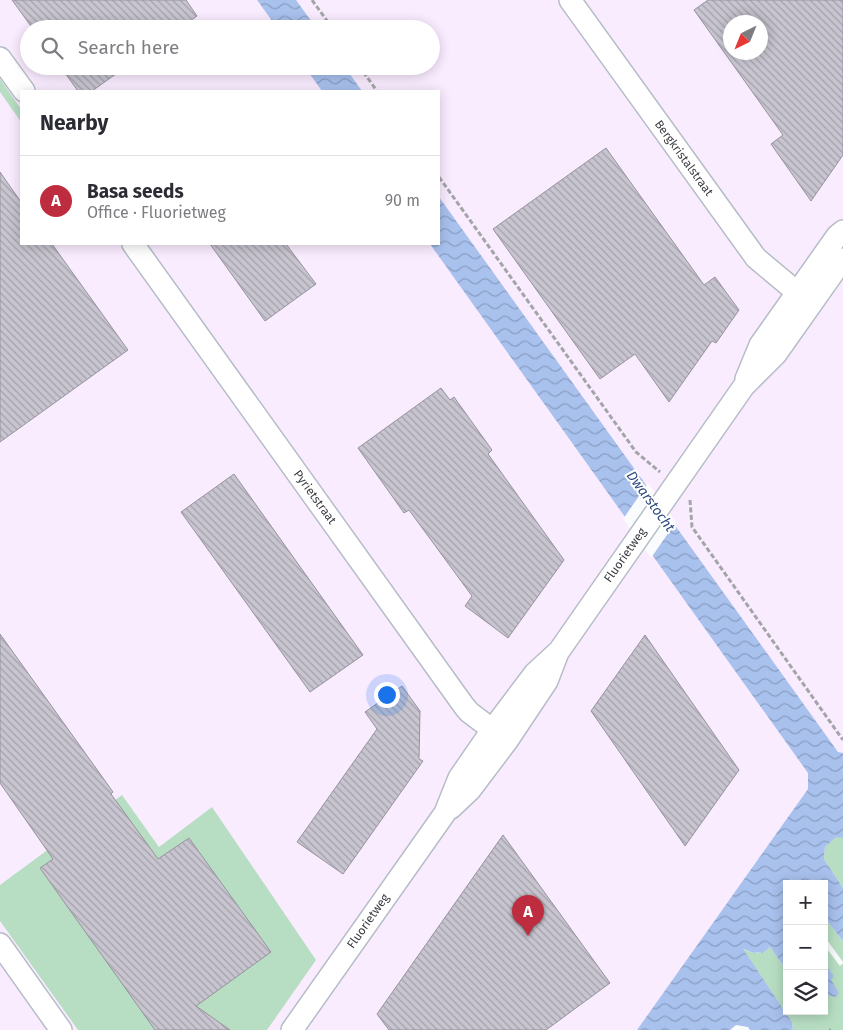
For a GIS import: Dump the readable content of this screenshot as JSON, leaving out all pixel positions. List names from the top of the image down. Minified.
{"streets":{"street":["Bergkristalstraat","Pyrietstraat","Fluorietweg"]},"crossings":[["Bergkristalstraat","Fluorietweg"],["Pyrietstraat","Fluorietweg"]],"water":["Dwarstocht"],"north":"bottom left","page":{"search":"Search here","heading":"Nearby","list":[{"mark":"A","name":"Basa seeds","note":"Office · Fluorietweg","value":"90 m"}],"map_buttons":["+","−"],"pins":"A"}}
